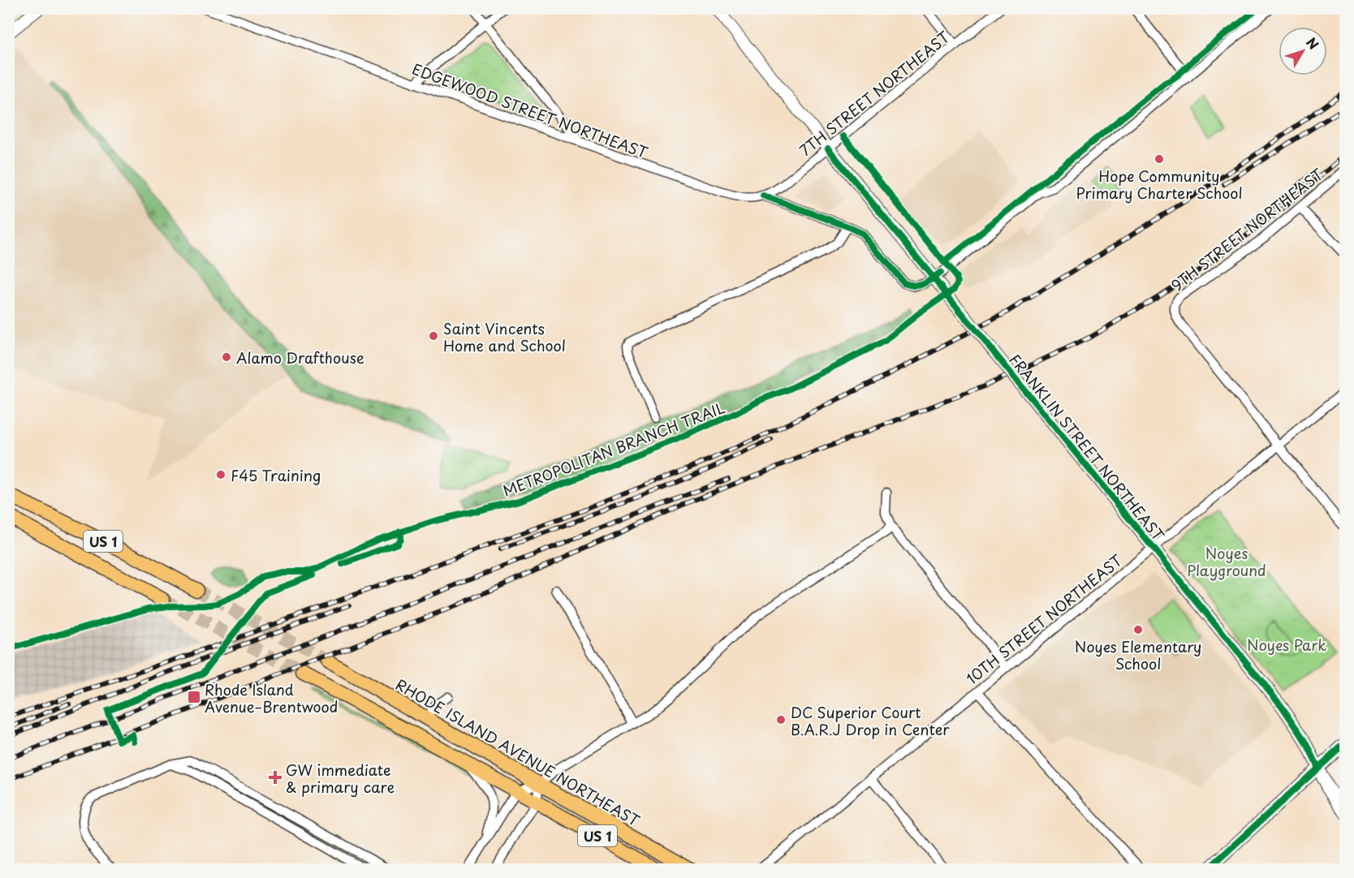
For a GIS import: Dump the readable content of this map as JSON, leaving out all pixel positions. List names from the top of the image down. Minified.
{"streets":{"main road":["US 1","RHODE ISLAND AVENUE NORTHEAST"],"street":["7TH STREET NORTHEAST","EDGEWOOD STREET NORTHEAST","9TH STREET NORTHEAST","FRANKLIN STREET NORTHEAST","10TH STREET NORTHEAST"],"cycle path":["METROPOLITAN BRANCH TRAIL"]},"crossings":[["7TH STREET NORTHEAST","EDGEWOOD STREET NORTHEAST"],["7TH STREET NORTHEAST","FRANKLIN STREET NORTHEAST"],["9TH STREET NORTHEAST","10TH STREET NORTHEAST"],["FRANKLIN STREET NORTHEAST","10TH STREET NORTHEAST"]],"parks":["Noyes Playground","Noyes Park"],"places":{"other":["Hope Community Primary Charter School","Saint Vincents Home and School","Alamo Drafthouse","F45 Training","Noyes Elementary School","DC Superior Court B.A.R.J Drop in Center"],"transit":["Rhode Island Avenue–Brentwood"],"health":["GW immediate & primary care"]},"north":"top right"}
